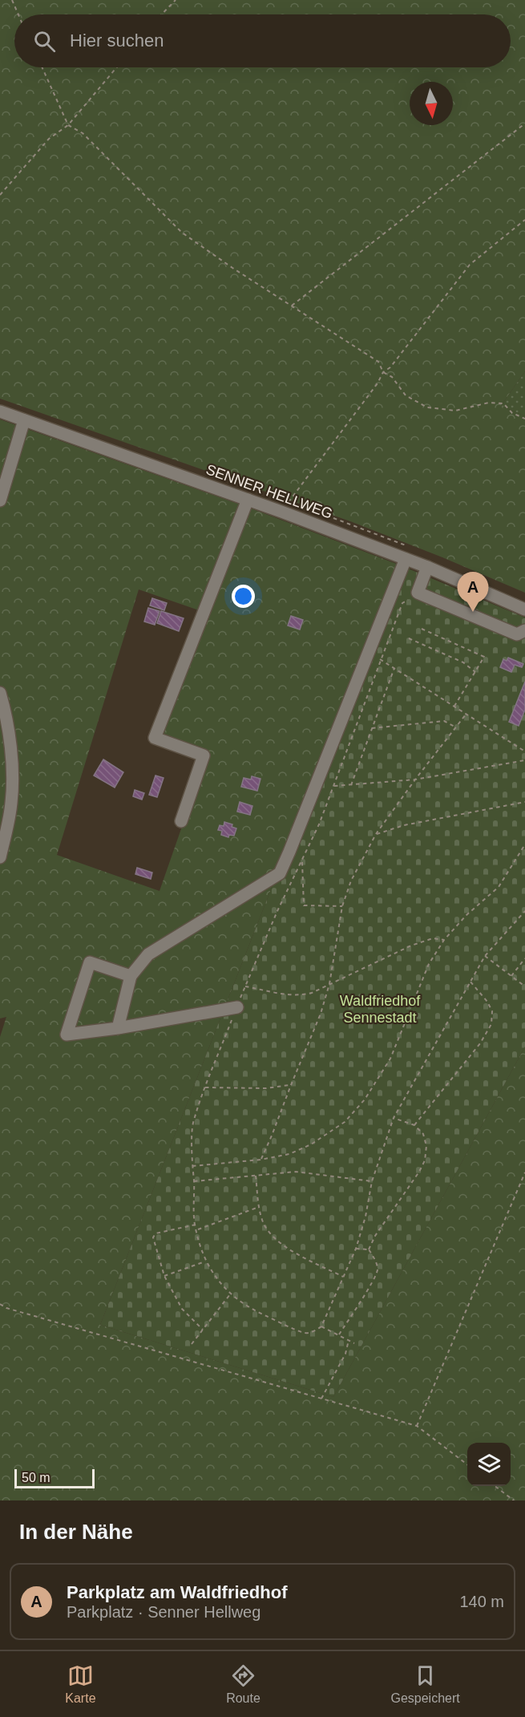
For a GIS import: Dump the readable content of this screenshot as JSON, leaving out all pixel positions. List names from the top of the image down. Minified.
{"streets":{"street":["SENNER HELLWEG"]},"parks":["Waldfriedhof Sennestadt"],"scale_bar":"50 m","north":"bottom","page":{"search":"Hier suchen","pins":"A","scale":"50 m","heading":"In der Nähe","list":[{"mark":"A","name":"Parkplatz am Waldfriedhof","note":"Parkplatz · Senner Hellweg","value":"140 m"}],"nav":["Karte","Route","Gespeichert"]}}
